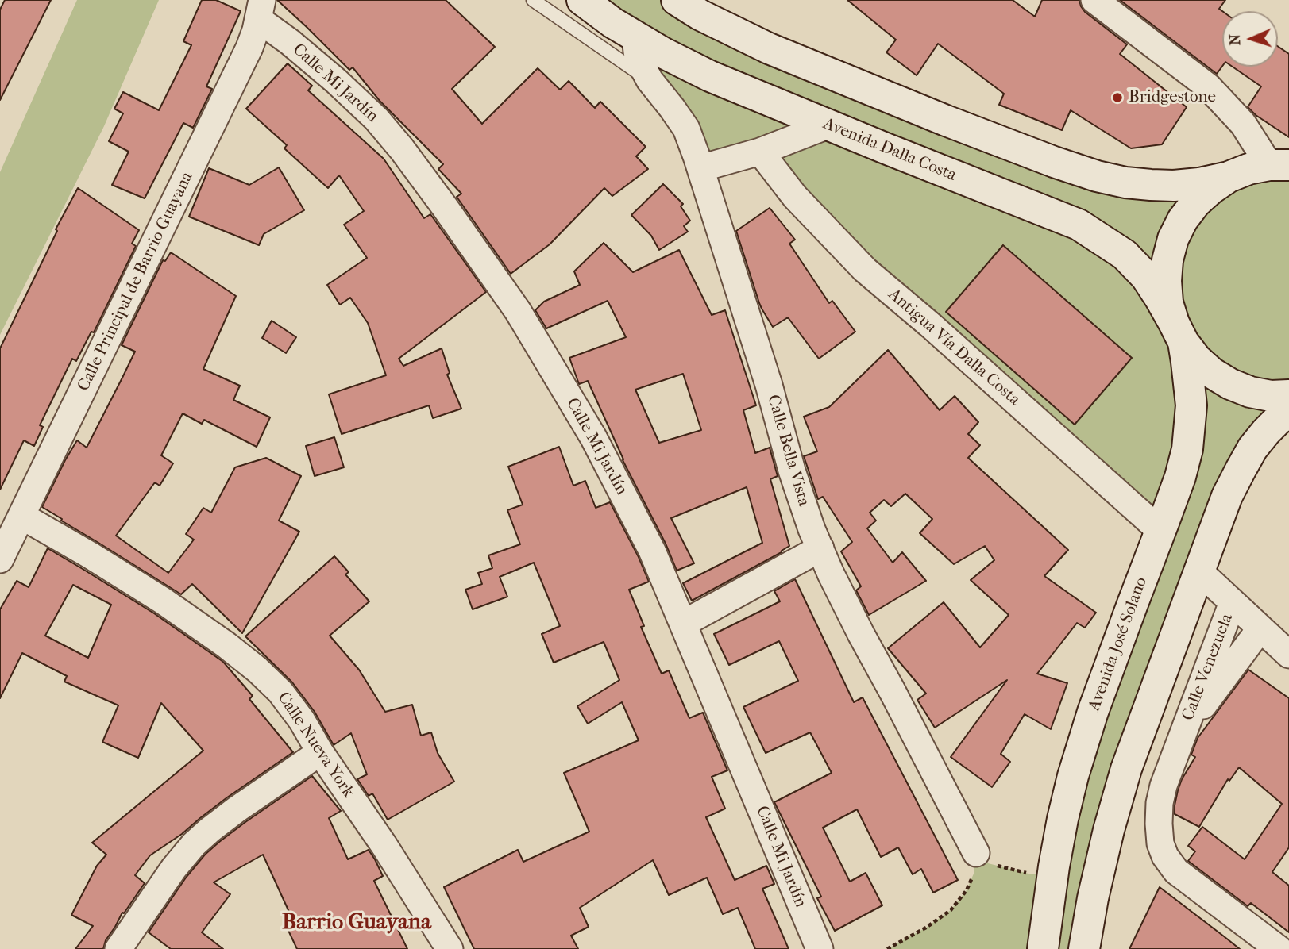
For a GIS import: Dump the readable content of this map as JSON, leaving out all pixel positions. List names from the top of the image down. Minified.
{"streets":{"street":["Calle Mi Jardín","Avenida Dalla Costa","Calle Principal de Barrio Guayana","Antigua Vía Dalla Costa","Calle Bella Vista","Avenida José Solano","Calle Venezuela","Calle Nueva York"]},"crossings":[["Calle Mi Jardín","Calle Principal de Barrio Guayana"],["Avenida Dalla Costa","Calle Bella Vista"],["Avenida Dalla Costa","Avenida José Solano"],["Calle Principal de Barrio Guayana","Calle Nueva York"],["Antigua Vía Dalla Costa","Avenida José Solano"]],"districts":["Barrio Guayana"],"places":["Bridgestone"],"north":"left"}
